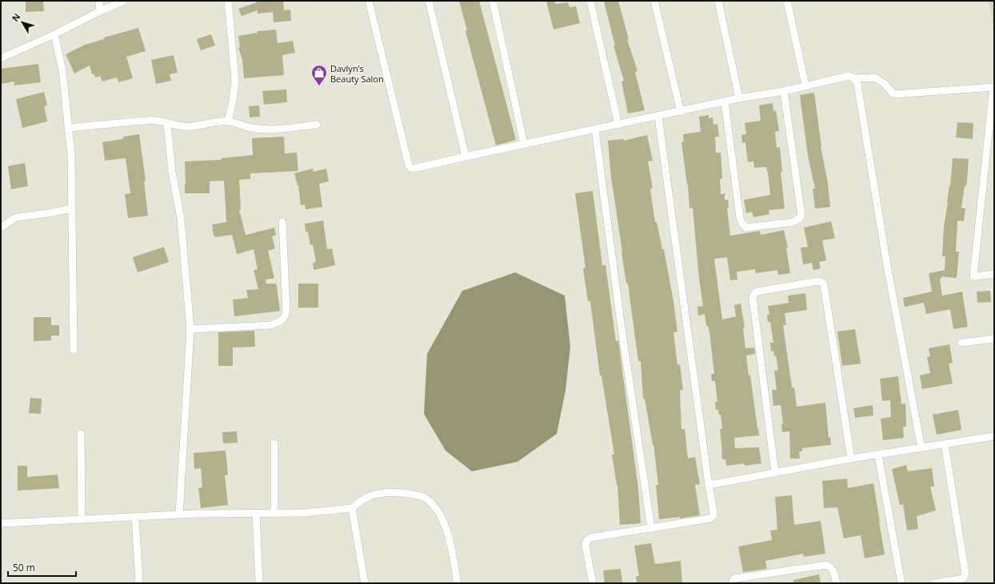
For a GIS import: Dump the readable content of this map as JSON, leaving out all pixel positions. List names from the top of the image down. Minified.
{"places":{"shop":["Davlyn’s Beauty Salon"]},"scale_bar":"50 m","north":"top left"}
